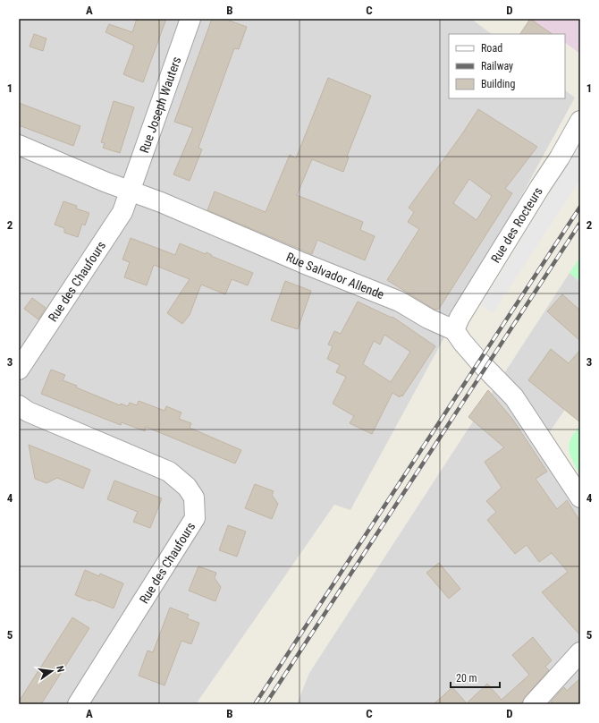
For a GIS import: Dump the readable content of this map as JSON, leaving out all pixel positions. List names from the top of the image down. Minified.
{"streets":{"street":["Rue Joseph Wauters","Rue des Rocteurs","Rue Salvador Allende","Rue des Chaufours"]},"crossings":[["Rue Joseph Wauters","Rue Salvador Allende"],["Rue Joseph Wauters","Rue des Chaufours"],["Rue des Rocteurs","Rue Salvador Allende"],["Rue Salvador Allende","Rue des Chaufours"]],"legend":["Road","Railway","Building"],"scale_bar":"20 m","north":"right","grid":{"columns":["A","B","C","D"],"rows":["1","2","3","4","5"]}}
